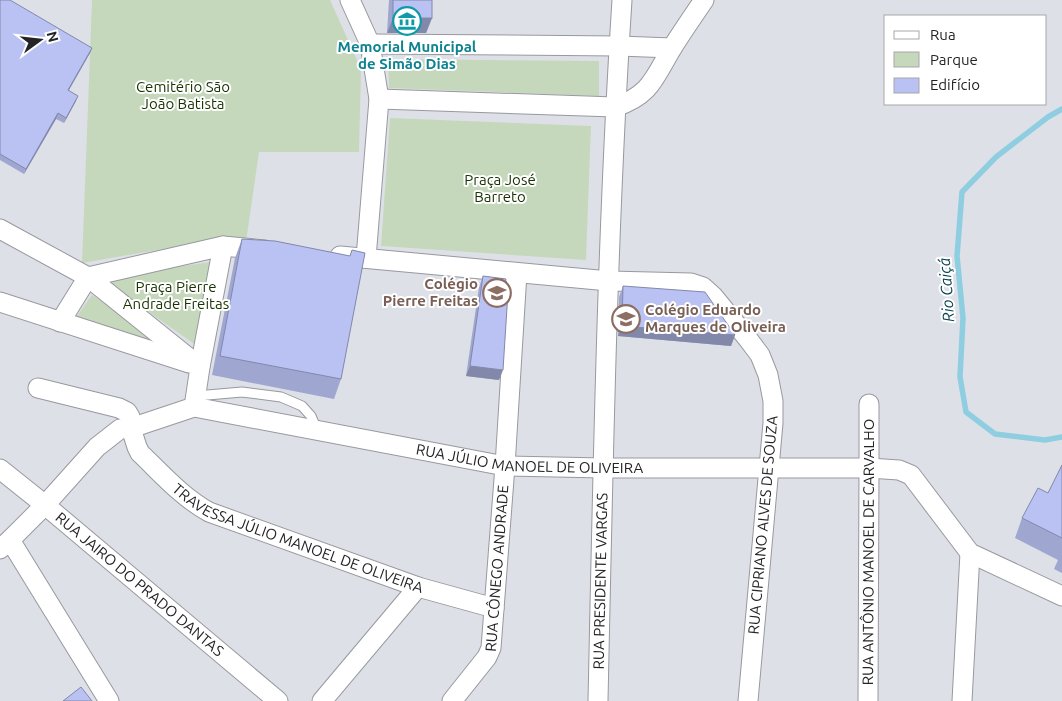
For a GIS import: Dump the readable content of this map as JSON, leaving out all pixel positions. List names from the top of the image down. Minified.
{"streets":{"street":["RUA JÚLIO MANOEL DE OLIVEIRA","RUA CIPRIANO ALVES DE SOUZA","TRAVESSA JÚLIO MANOEL DE OLIVEIRA","RUA ANTÔNIO MANOEL DE CARVALHO","RUA CÔNEGO ANDRADE","RUA PRESIDENTE VARGAS","RUA JAIRO DO PRADO DANTAS"]},"crossings":[["RUA JÚLIO MANOEL DE OLIVEIRA","RUA CIPRIANO ALVES DE SOUZA"],["RUA JÚLIO MANOEL DE OLIVEIRA","RUA ANTÔNIO MANOEL DE CARVALHO"],["RUA JÚLIO MANOEL DE OLIVEIRA","RUA CÔNEGO ANDRADE"],["RUA JÚLIO MANOEL DE OLIVEIRA","RUA PRESIDENTE VARGAS"],["RUA CIPRIANO ALVES DE SOUZA","RUA PRESIDENTE VARGAS"],["TRAVESSA JÚLIO MANOEL DE OLIVEIRA","RUA CÔNEGO ANDRADE"]],"water":["Rio Caiçá"],"parks":["Cemitério São João Batista","Praça José Barreto","Praça Pierre Andrade Freitas"],"places":{"museum":["Memorial Municipal de Simão Dias"],"school or university":["Colégio Pierre Freitas","Colégio Eduardo Marques de Oliveira"]},"legend":["Rua","Parque","Edifício"],"north":"right"}
